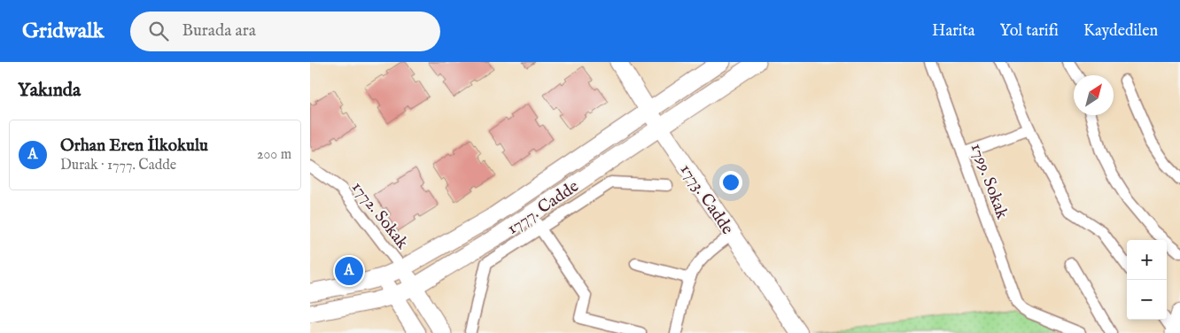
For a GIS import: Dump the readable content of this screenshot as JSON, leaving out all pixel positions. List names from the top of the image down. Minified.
{"streets":{"main road":["1773. Cadde","1777. Cadde"],"street":["1799. Sokak","1772. Sokak"]},"crossings":[["1773. Cadde","1777. Cadde"],["1777. Cadde","1772. Sokak"]],"north":"top right","page":{"header":"Gridwalk","search":"Burada ara","nav":["Harita","Yol tarifi","Kaydedilen"],"heading":"Yakında","list":[{"mark":"A","name":"Orhan Eren İlkokulu","note":"Durak · 1777. Cadde","value":"200 m"}],"map_buttons":["+","−"],"pins":"A"}}
